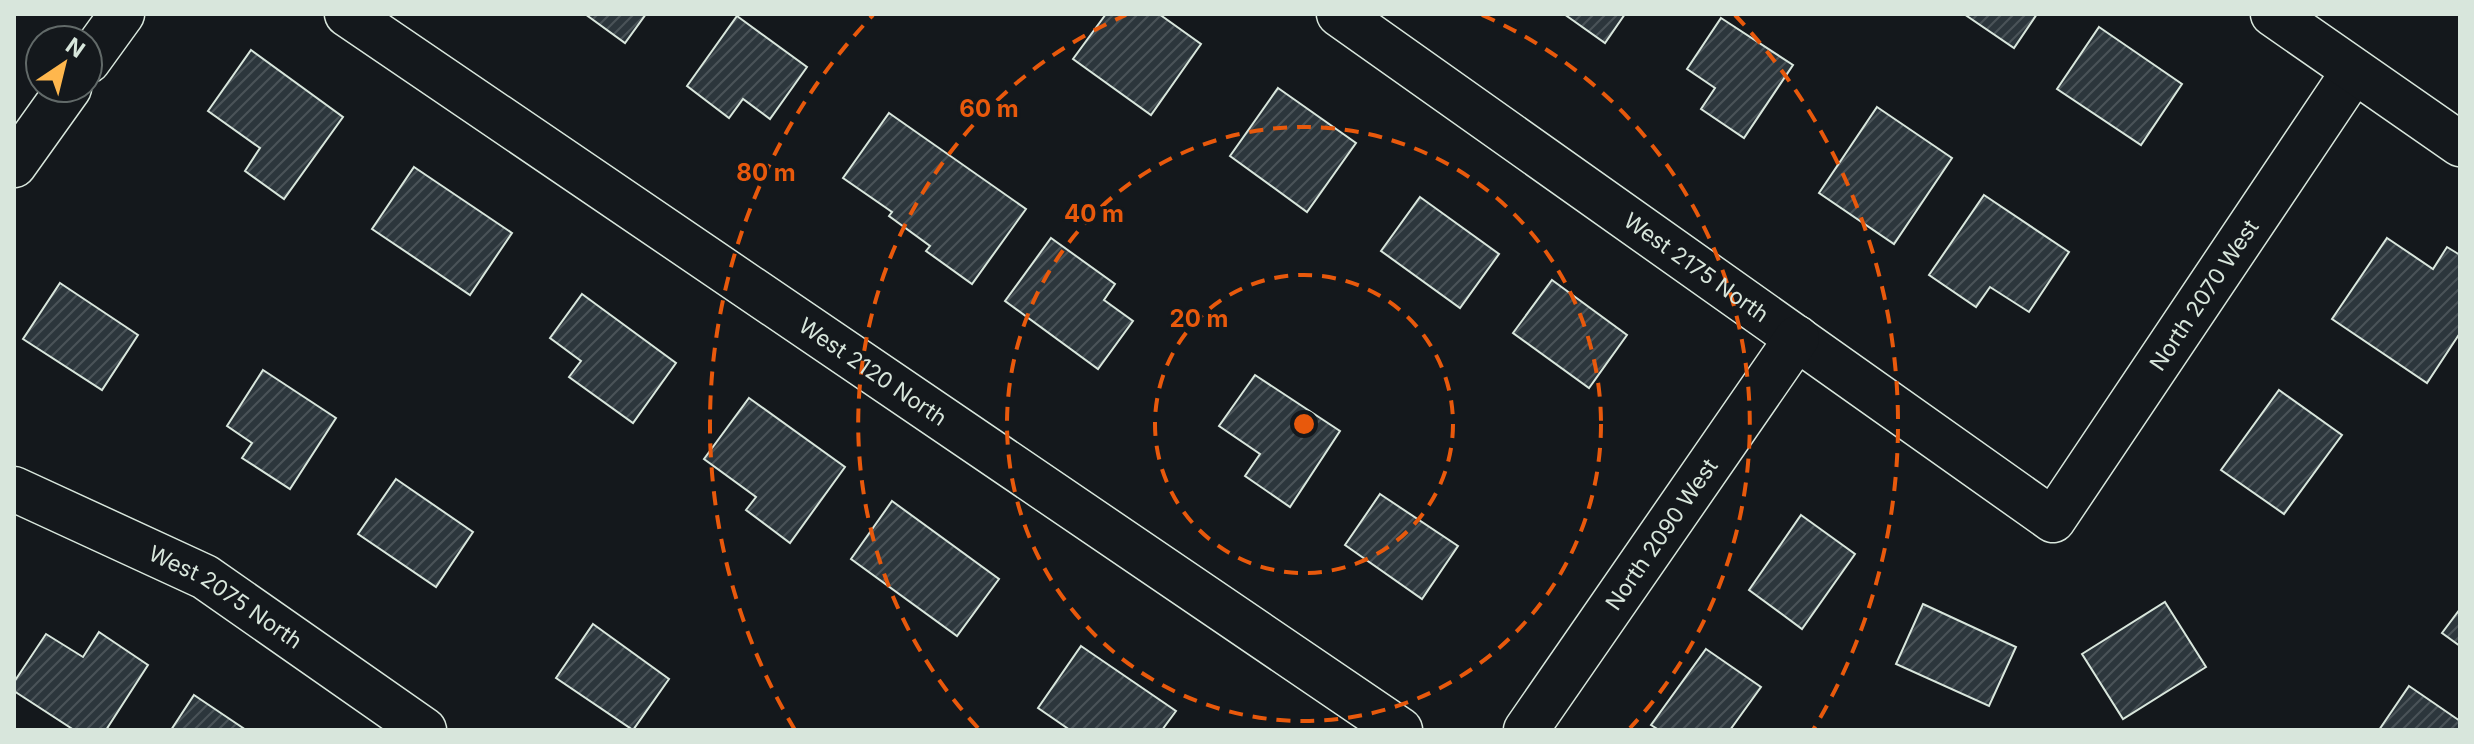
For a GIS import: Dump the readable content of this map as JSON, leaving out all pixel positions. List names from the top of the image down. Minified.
{"streets":{"street":["West 2175 North","North 2070 West","West 2120 North","North 2090 West","West 2075 North"]},"crossings":[["West 2175 North","North 2070 West"],["West 2175 North","North 2090 West"]],"north":"top right","rings":["60 m","80 m","40 m","20 m"]}
